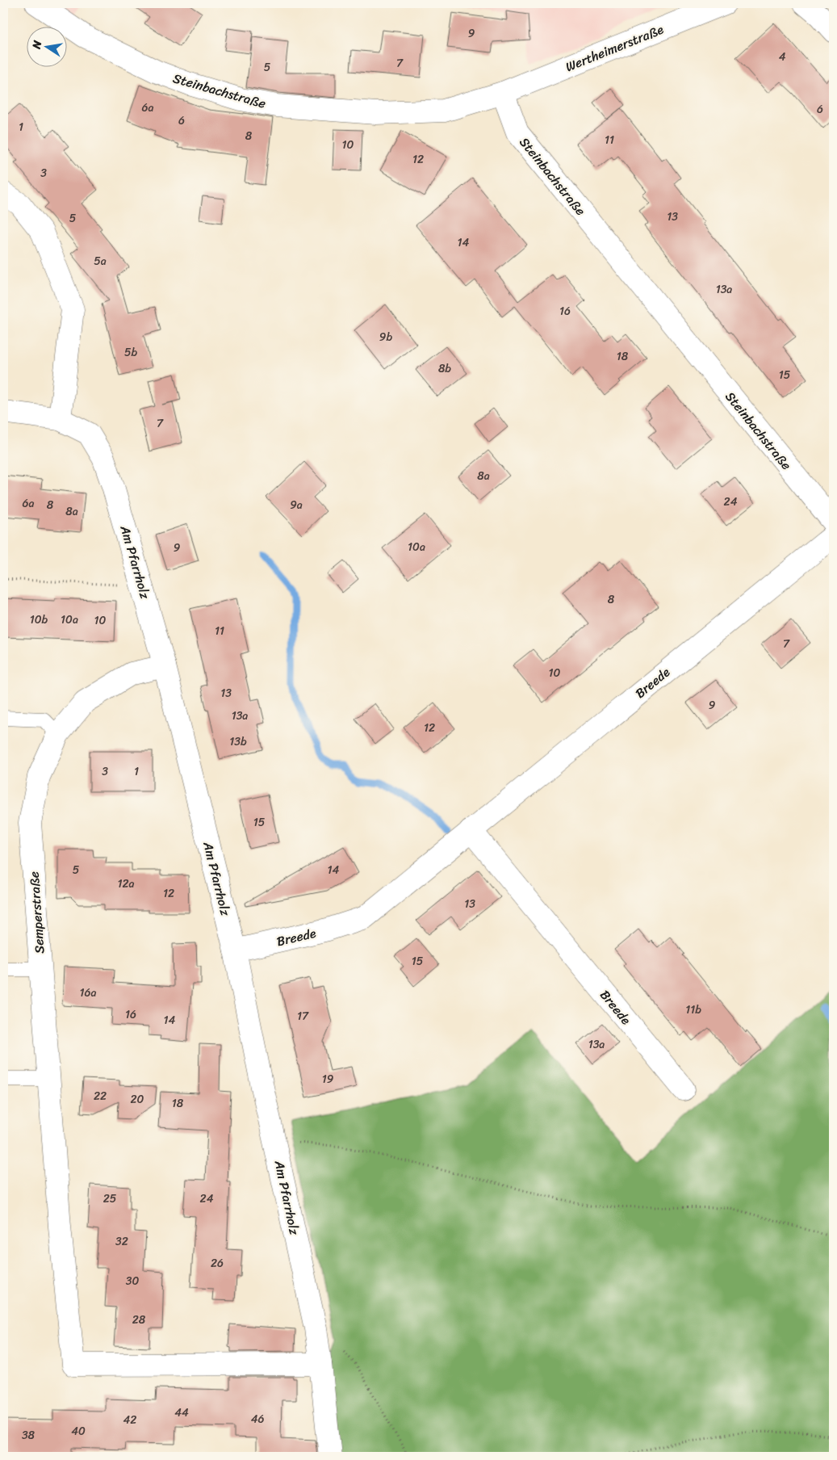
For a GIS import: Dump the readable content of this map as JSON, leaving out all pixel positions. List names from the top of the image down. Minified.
{"streets":{"street":["Wertheimerstraße","Steinbachstraße","Am Pfarrholz","Breede","Semperstraße"]},"crossings":[["Wertheimerstraße","Steinbachstraße"],["Am Pfarrholz","Breede"],["Am Pfarrholz","Semperstraße"]],"house_numbers":["9","4","7","5","6a","6","6","1","8","11","10","12","3","13","5","14","5a","13a","16","9b","5b","18","8b","15","7","8a","24","6a","8","9a","8a","10a","9","8","10b","10a","10","11","7","10","13","9","13a","12","13b","3","1","15","5","14","12a","12","13","15","16a","11b","16","17","14","13a","19","22","20","18","25","24","32","26","30","28","44","46","42","40","38"],"north":"left"}
